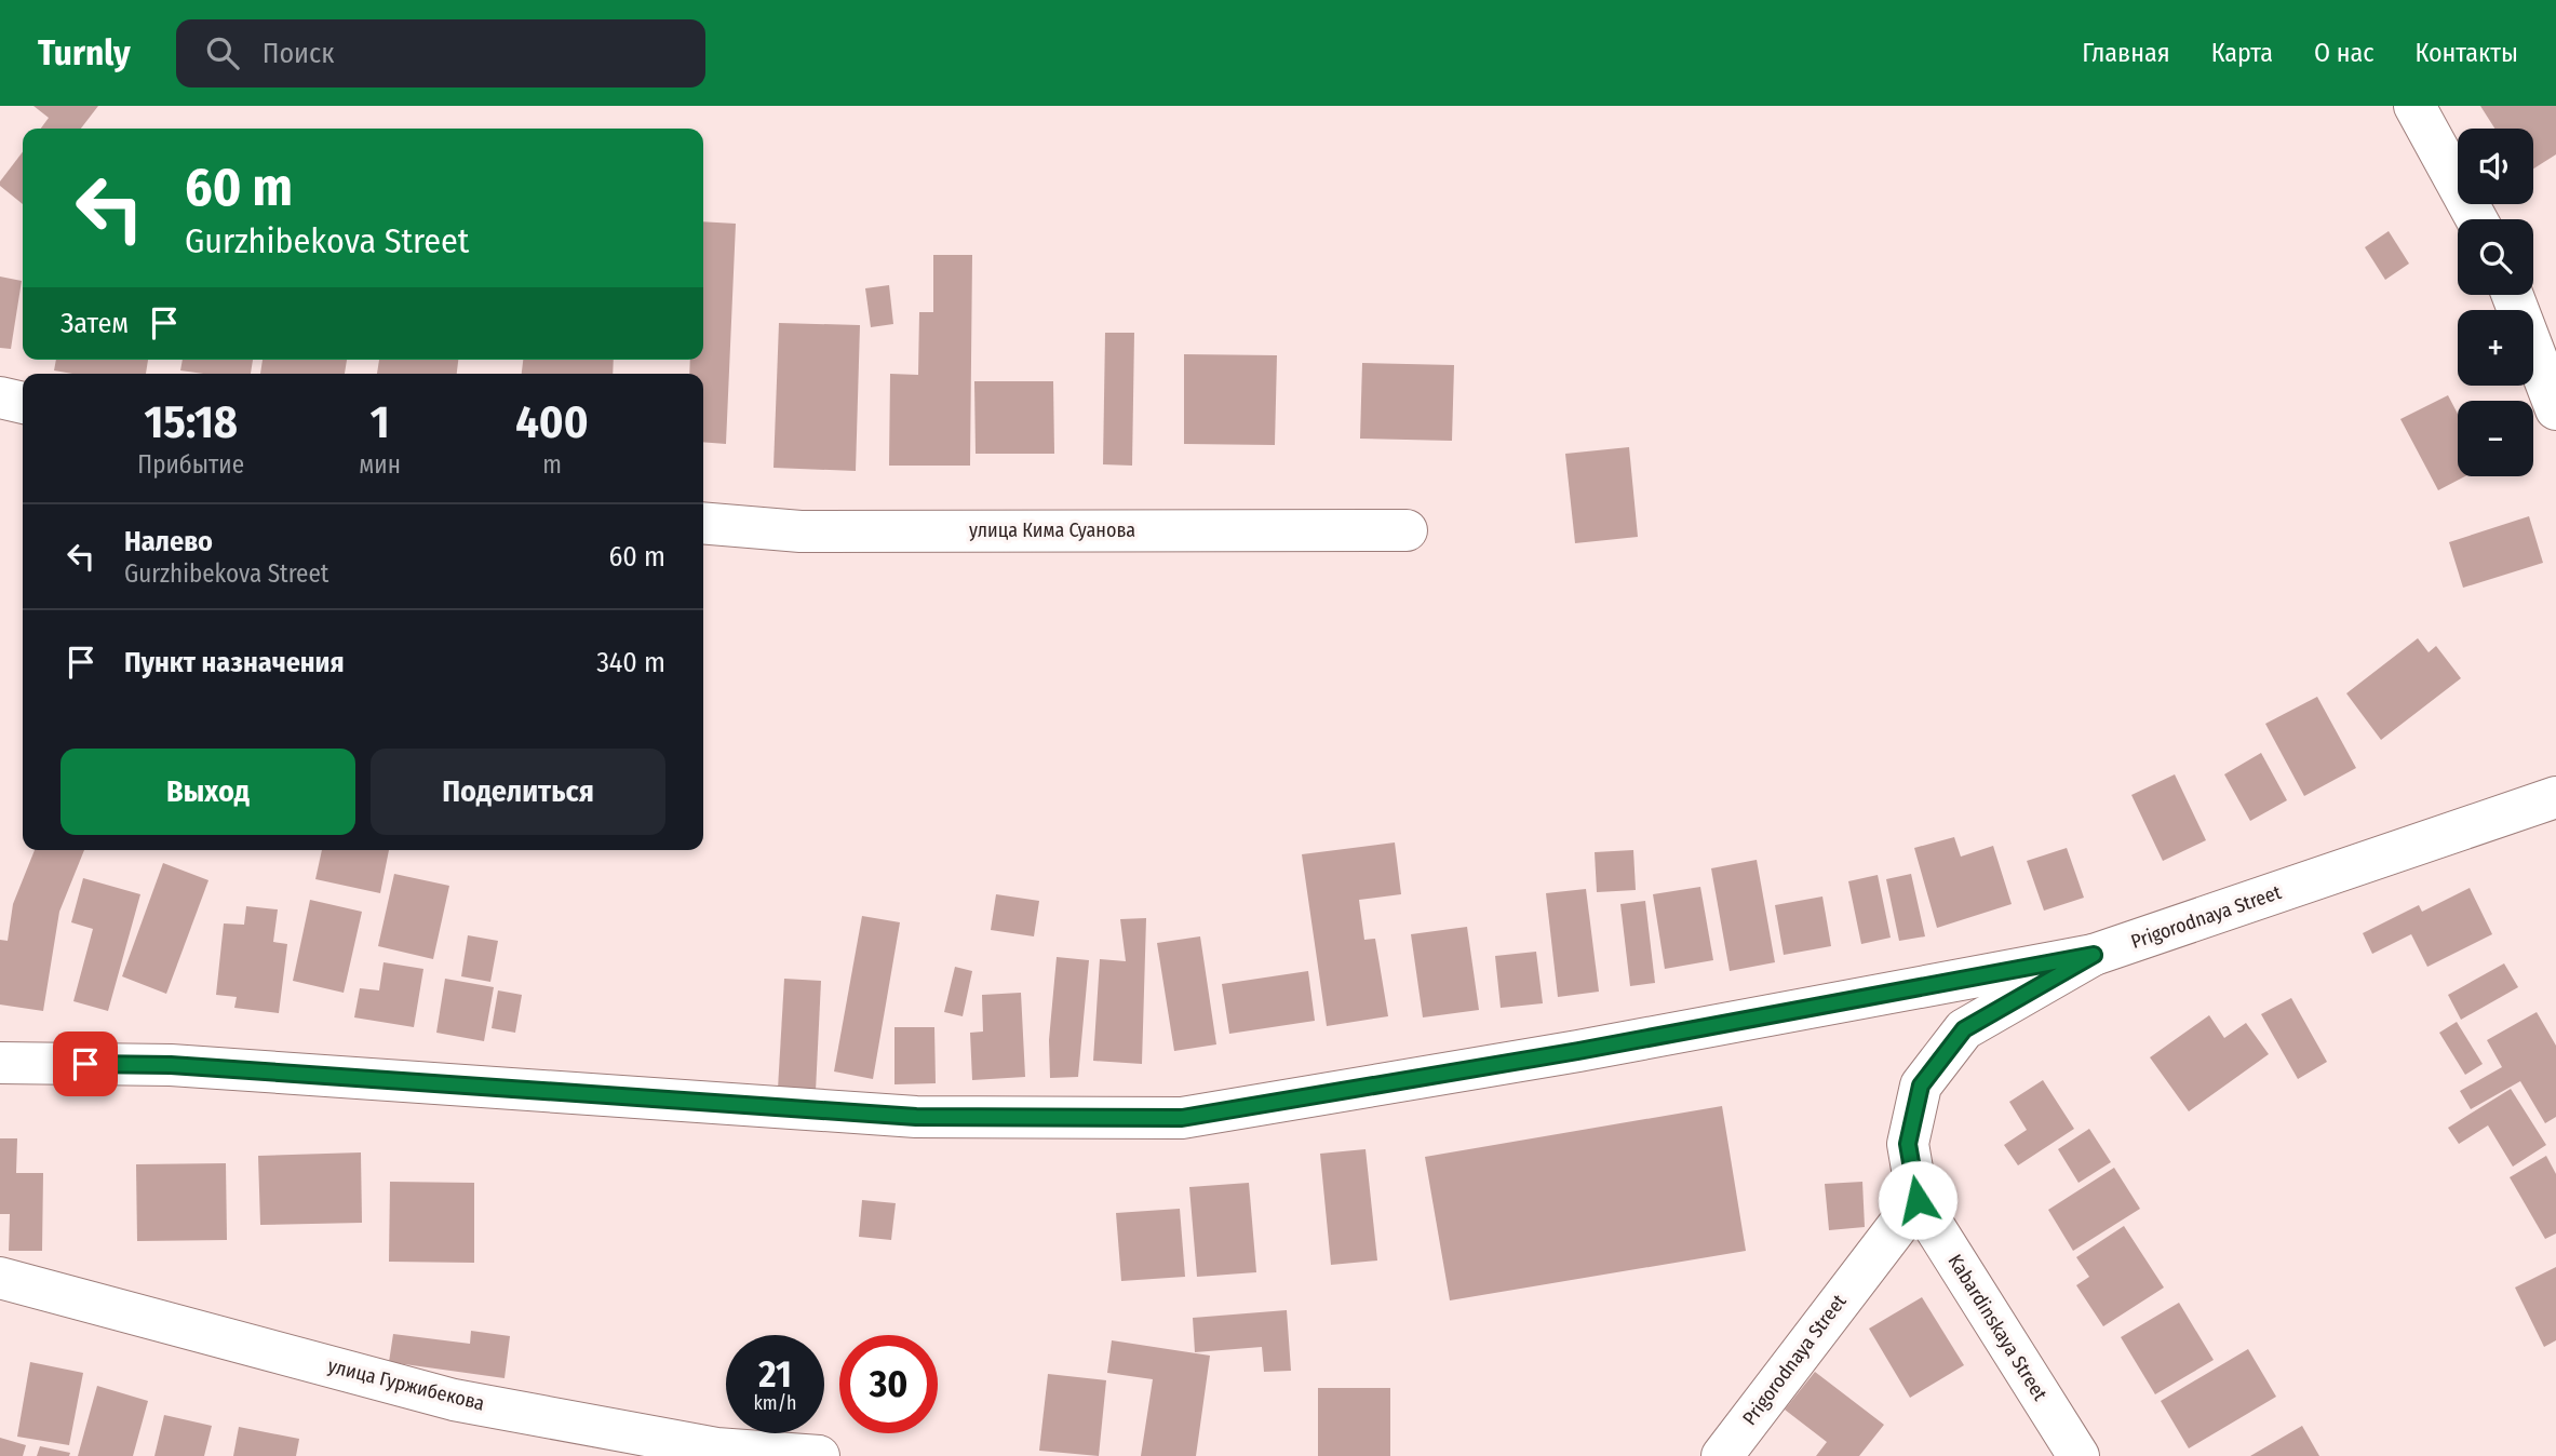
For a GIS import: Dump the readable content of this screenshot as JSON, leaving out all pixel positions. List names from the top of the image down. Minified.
{"streets":{"street":["улица Кима Суанова","Prigorodnaya Street","Kabardinskaya Street","улица Гуржибекова"]},"crossings":[["Prigorodnaya Street","Kabardinskaya Street"]],"page":{"header":"Turnly","search":"Поиск","nav":["Главная","Карта","О нас","Контакты"],"map_buttons":["+","−"],"turn":["60 m","Gurzhibekova Street"],"then":"Затем","eta":["15:18","Прибытие","1","мин","400","m"],"list":[{"name":"Налево","note":"Gurzhibekova Street","value":"60 m"},{"name":"Пункт назначения","value":"340 m"}],"buttons":["Выход","Поделиться"],"speed":"21 km/h","limit":"30"}}
